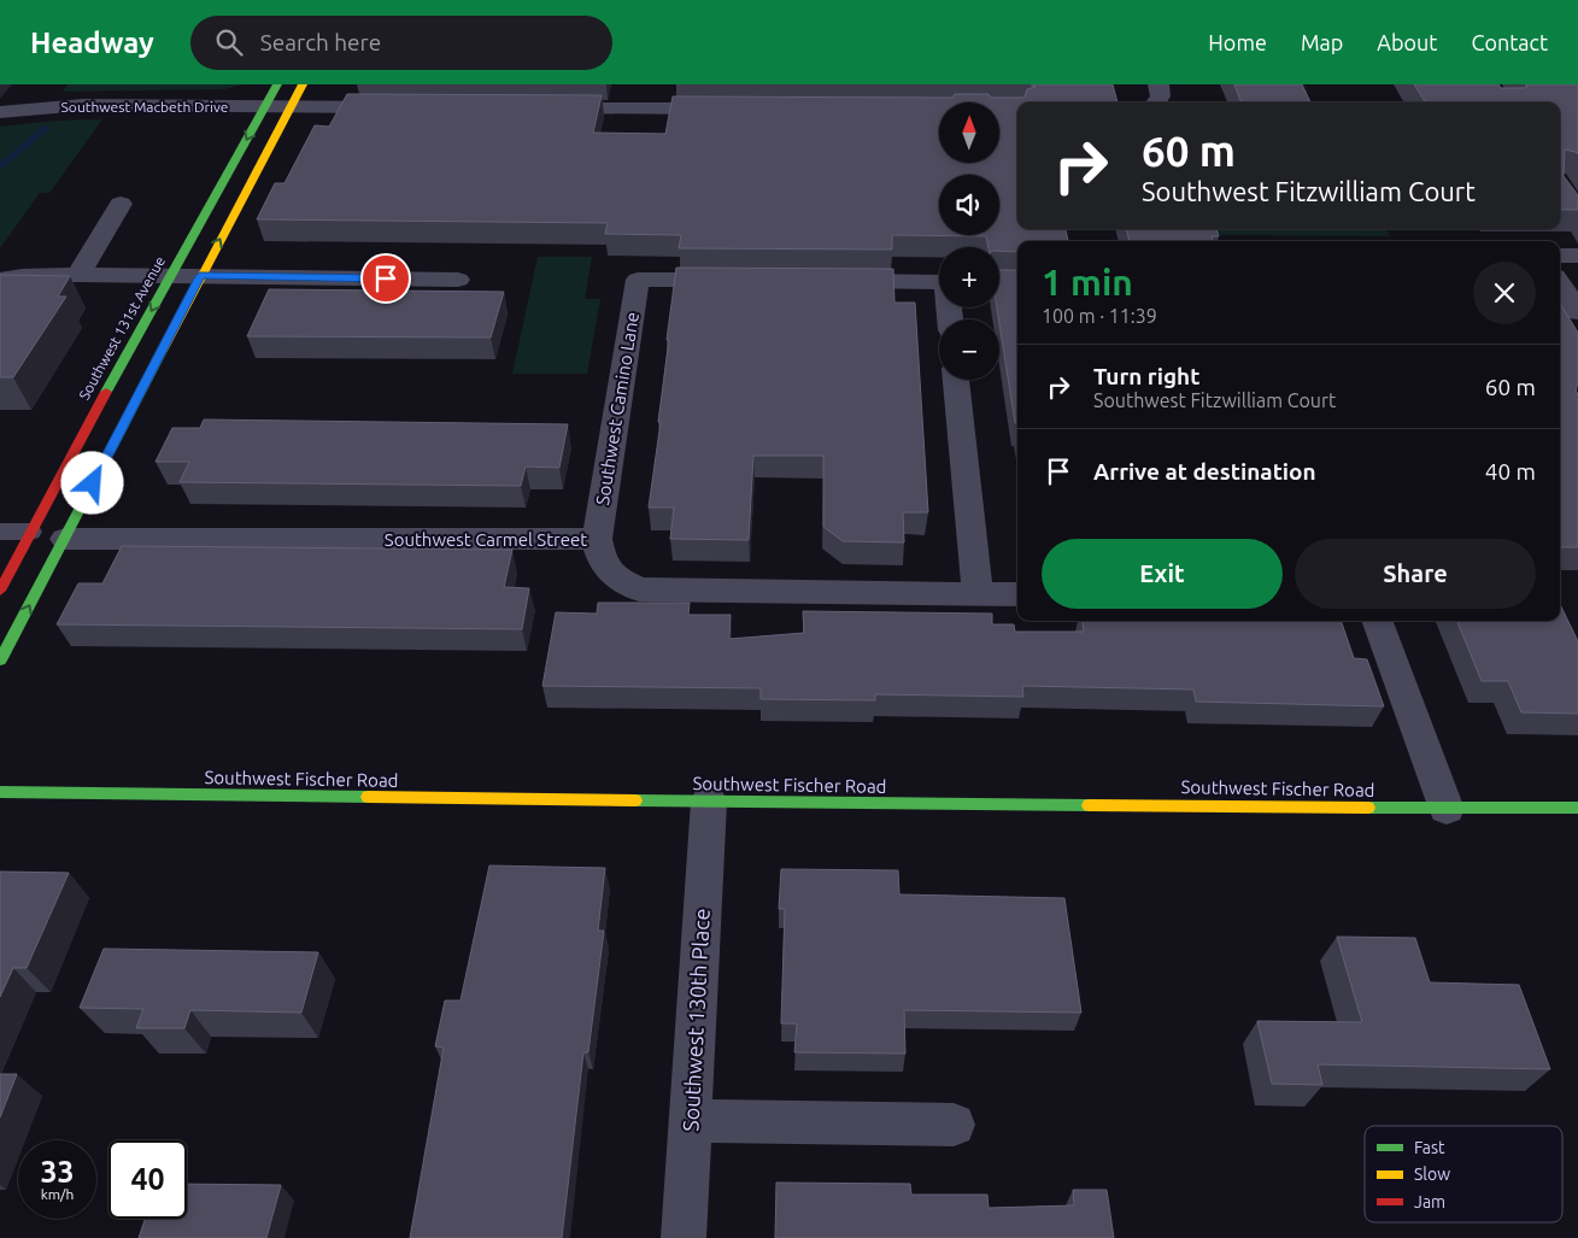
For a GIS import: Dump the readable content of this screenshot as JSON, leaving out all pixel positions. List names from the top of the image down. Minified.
{"streets":{"street":["Southwest Macbeth Drive","Southwest 131st Avenue","Southwest Camino Lane","Southwest Carmel Street","Southwest Fischer Road","Southwest 130th Place"]},"crossings":[["Southwest Macbeth Drive","Southwest 131st Avenue"],["Southwest Camino Lane","Southwest Carmel Street"],["Southwest Fischer Road","Southwest 130th Place"]],"legend":["Fast","Slow","Jam"],"north":"top","page":{"header":"Headway","search":"Search here","nav":["Home","Map","About","Contact"],"map_buttons":["+","−"],"turn":["60 m","Southwest Fitzwilliam Court"],"heading":["1 min","100 m · 11:39"],"list":[{"name":"Turn right","note":"Southwest Fitzwilliam Court","value":"60 m"},{"name":"Arrive at destination","value":"40 m"}],"buttons":["Exit","Share"],"speed":"33 km/h","limit":"40"}}
